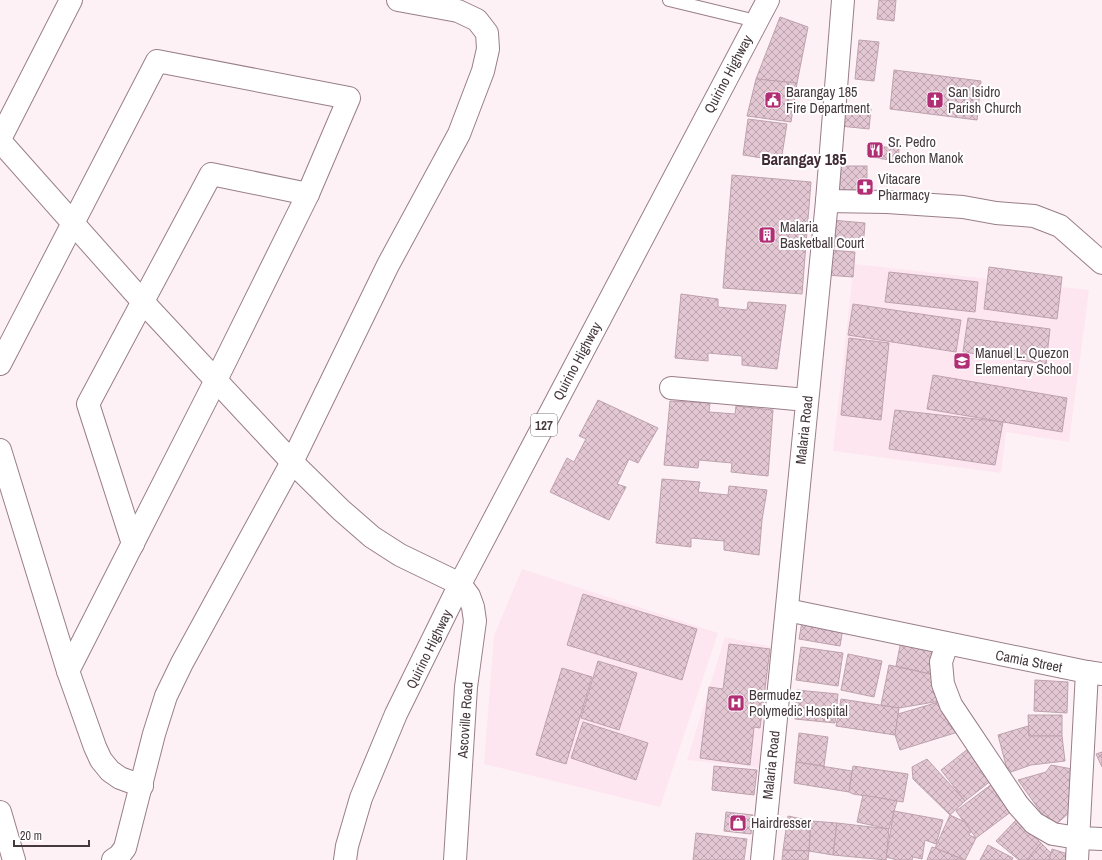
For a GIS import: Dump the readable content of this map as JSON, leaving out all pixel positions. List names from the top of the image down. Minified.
{"streets":{"street":["Quirino Highway","127","Malaria Road","Camia Street","Ascoville Road"]},"crossings":[["Quirino Highway","Ascoville Road"],["Malaria Road","Camia Street"]],"districts":["Barangay 185"],"places":{"public building":["Barangay 185 Fire Department"],"church":["San Isidro Parish Church"],"restaurant":["Sr. Pedro Lechon Manok"],"pharmacy":["Vitacare Pharmacy"],"building":["Malaria Basketball Court"],"school or university":["Manuel L. Quezon Elementary School"],"hospital":["Bermudez Polymedic Hospital"],"shop":["Hairdresser"]},"scale_bar":"20 m"}
